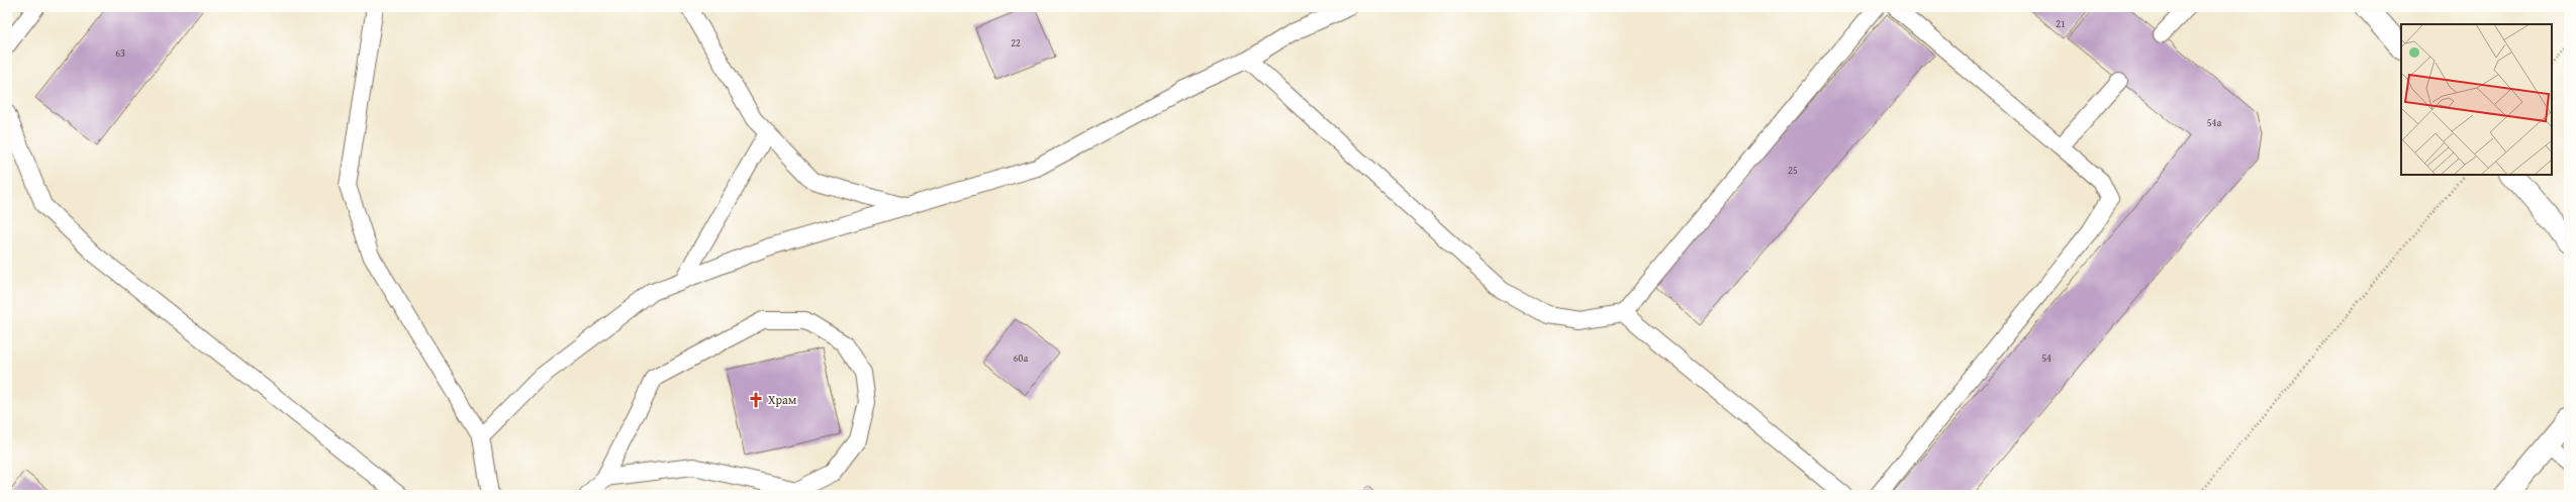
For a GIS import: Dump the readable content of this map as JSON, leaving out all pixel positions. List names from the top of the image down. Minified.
{"places":{"church":["Храм"]},"house_numbers":["21","22","63","54а","25","60а","54"]}
